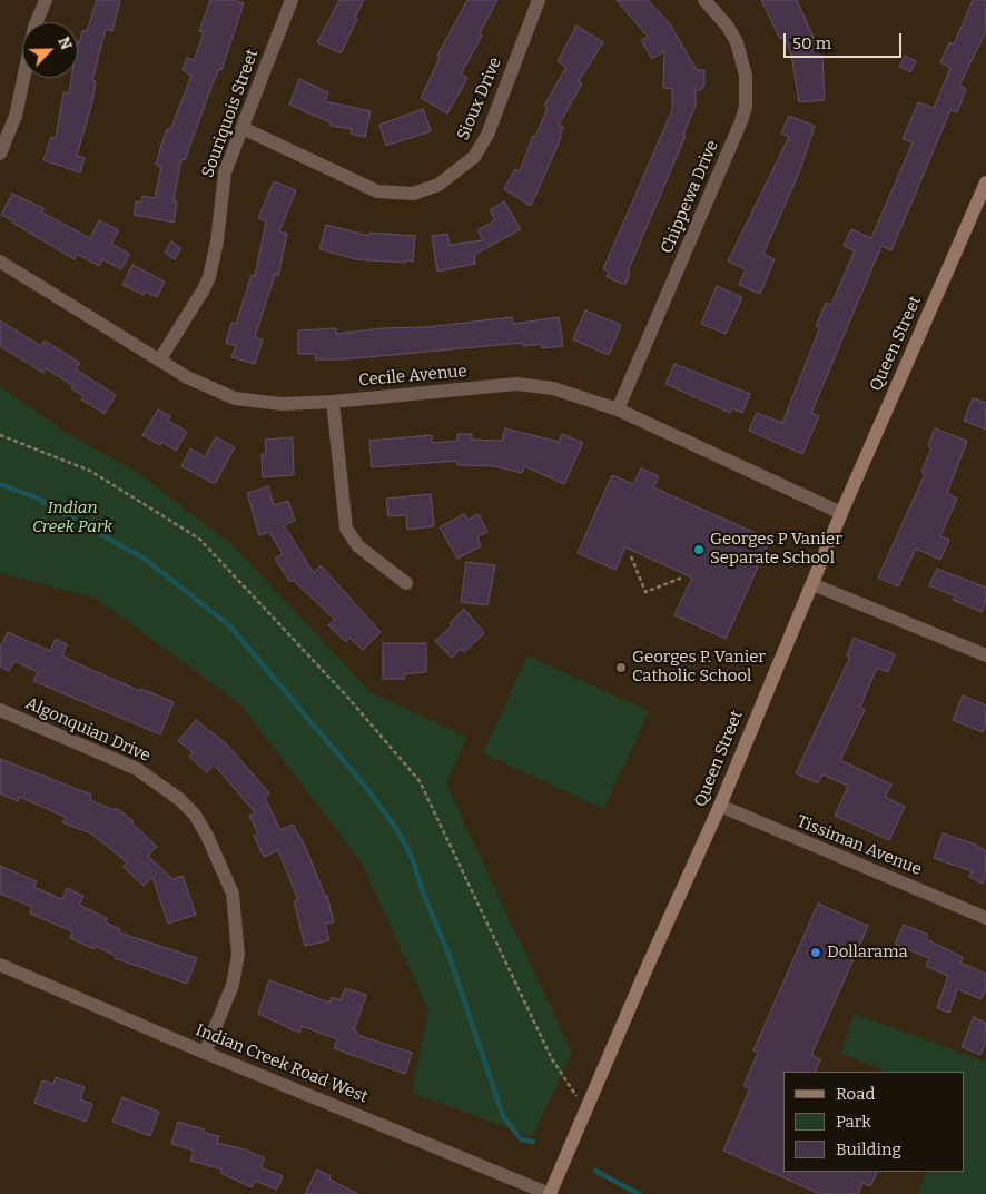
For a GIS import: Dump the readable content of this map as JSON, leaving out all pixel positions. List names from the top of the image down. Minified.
{"streets":{"main road":["Queen Street"],"street":["Sioux Drive","Souriquois Street","Chippewa Drive","Cecile Avenue","Algonquian Drive","Tissiman Avenue","Indian Creek Road West"]},"crossings":[["Sioux Drive","Souriquois Street"],["Souriquois Street","Cecile Avenue"],["Chippewa Drive","Cecile Avenue"],["Queen Street","Cecile Avenue"],["Queen Street","Tissiman Avenue"],["Queen Street","Indian Creek Road West"],["Algonquian Drive","Indian Creek Road West"]],"parks":["Indian Creek Park"],"places":["Georges P Vanier Separate School","Georges P. Vanier Catholic School","Dollarama"],"legend":["Road","Park","Building"],"scale_bar":"50 m","north":"top right"}
